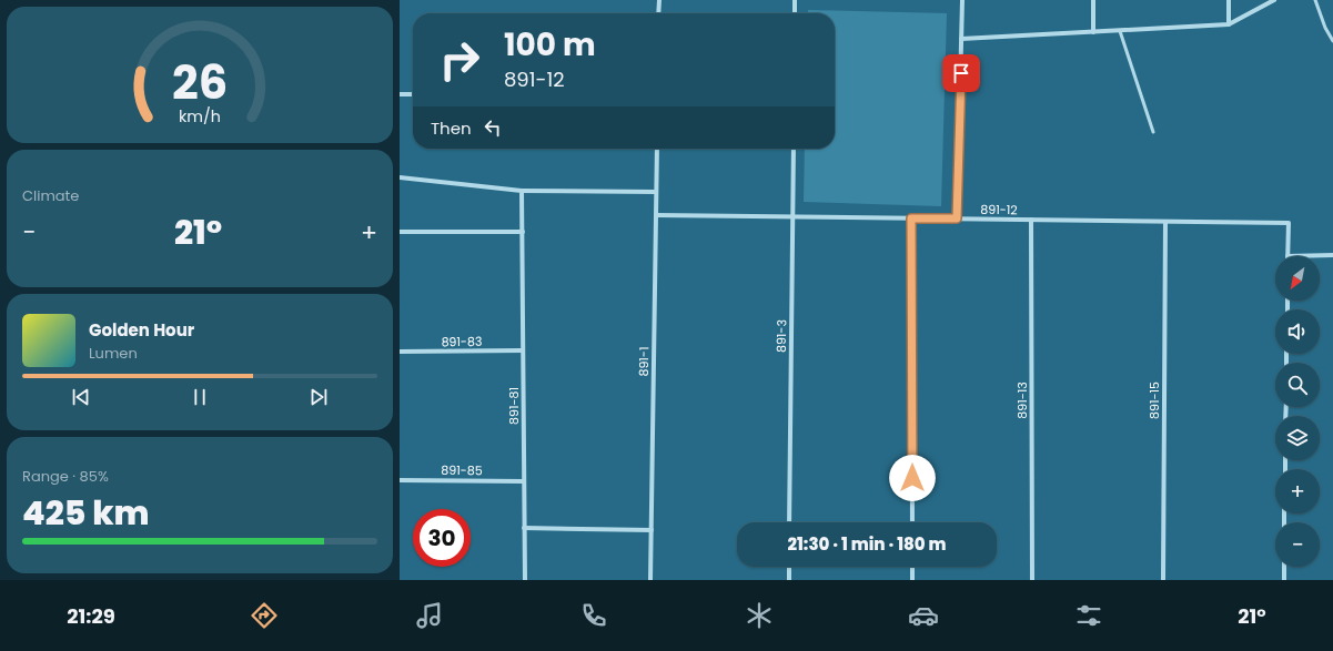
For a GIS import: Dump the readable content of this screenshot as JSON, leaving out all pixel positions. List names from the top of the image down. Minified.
{"streets":{"street":["891-12","891-3","891-83","891-1","891-13","891-15","891-81","891-85"]},"crossings":[["891-12","891-3"],["891-12","891-1"],["891-12","891-13"],["891-12","891-15"],["891-83","891-81"],["891-81","891-85"]],"north":"bottom left","page":{"turn":["100 m","891-12"],"then":"Then","tile":["Climate",["Range · 85%","425 km"]],"heat":["−","21°","+"],"map_buttons":["+","−"],"song":["Golden Hour","Lumen"],"limit":"30","trip":"21:30 · 1 min · 180 m","tabs":["21:29","21°"],"gauge":["26","km/h"]}}
